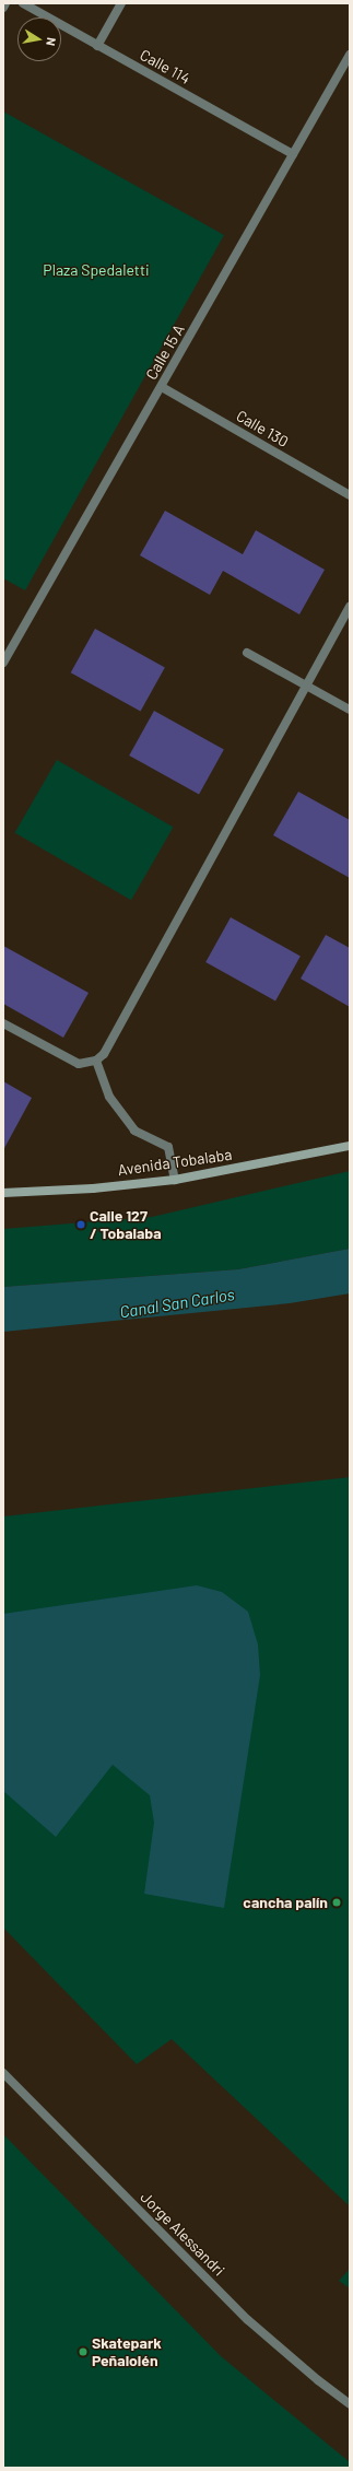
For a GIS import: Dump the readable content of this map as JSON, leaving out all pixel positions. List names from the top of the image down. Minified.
{"streets":{"main road":["Avenida Tobalaba"],"street":["Calle 114","Calle 15 A","Calle 130","Jorge Alessandri"]},"crossings":[["Calle 114","Calle 15 A"],["Calle 15 A","Calle 130"]],"water":["Canal San Carlos"],"parks":["Plaza Spedaletti"],"places":["Calle 127 / Tobalaba","cancha palín","Skatepark Peñalolén"],"north":"right"}
